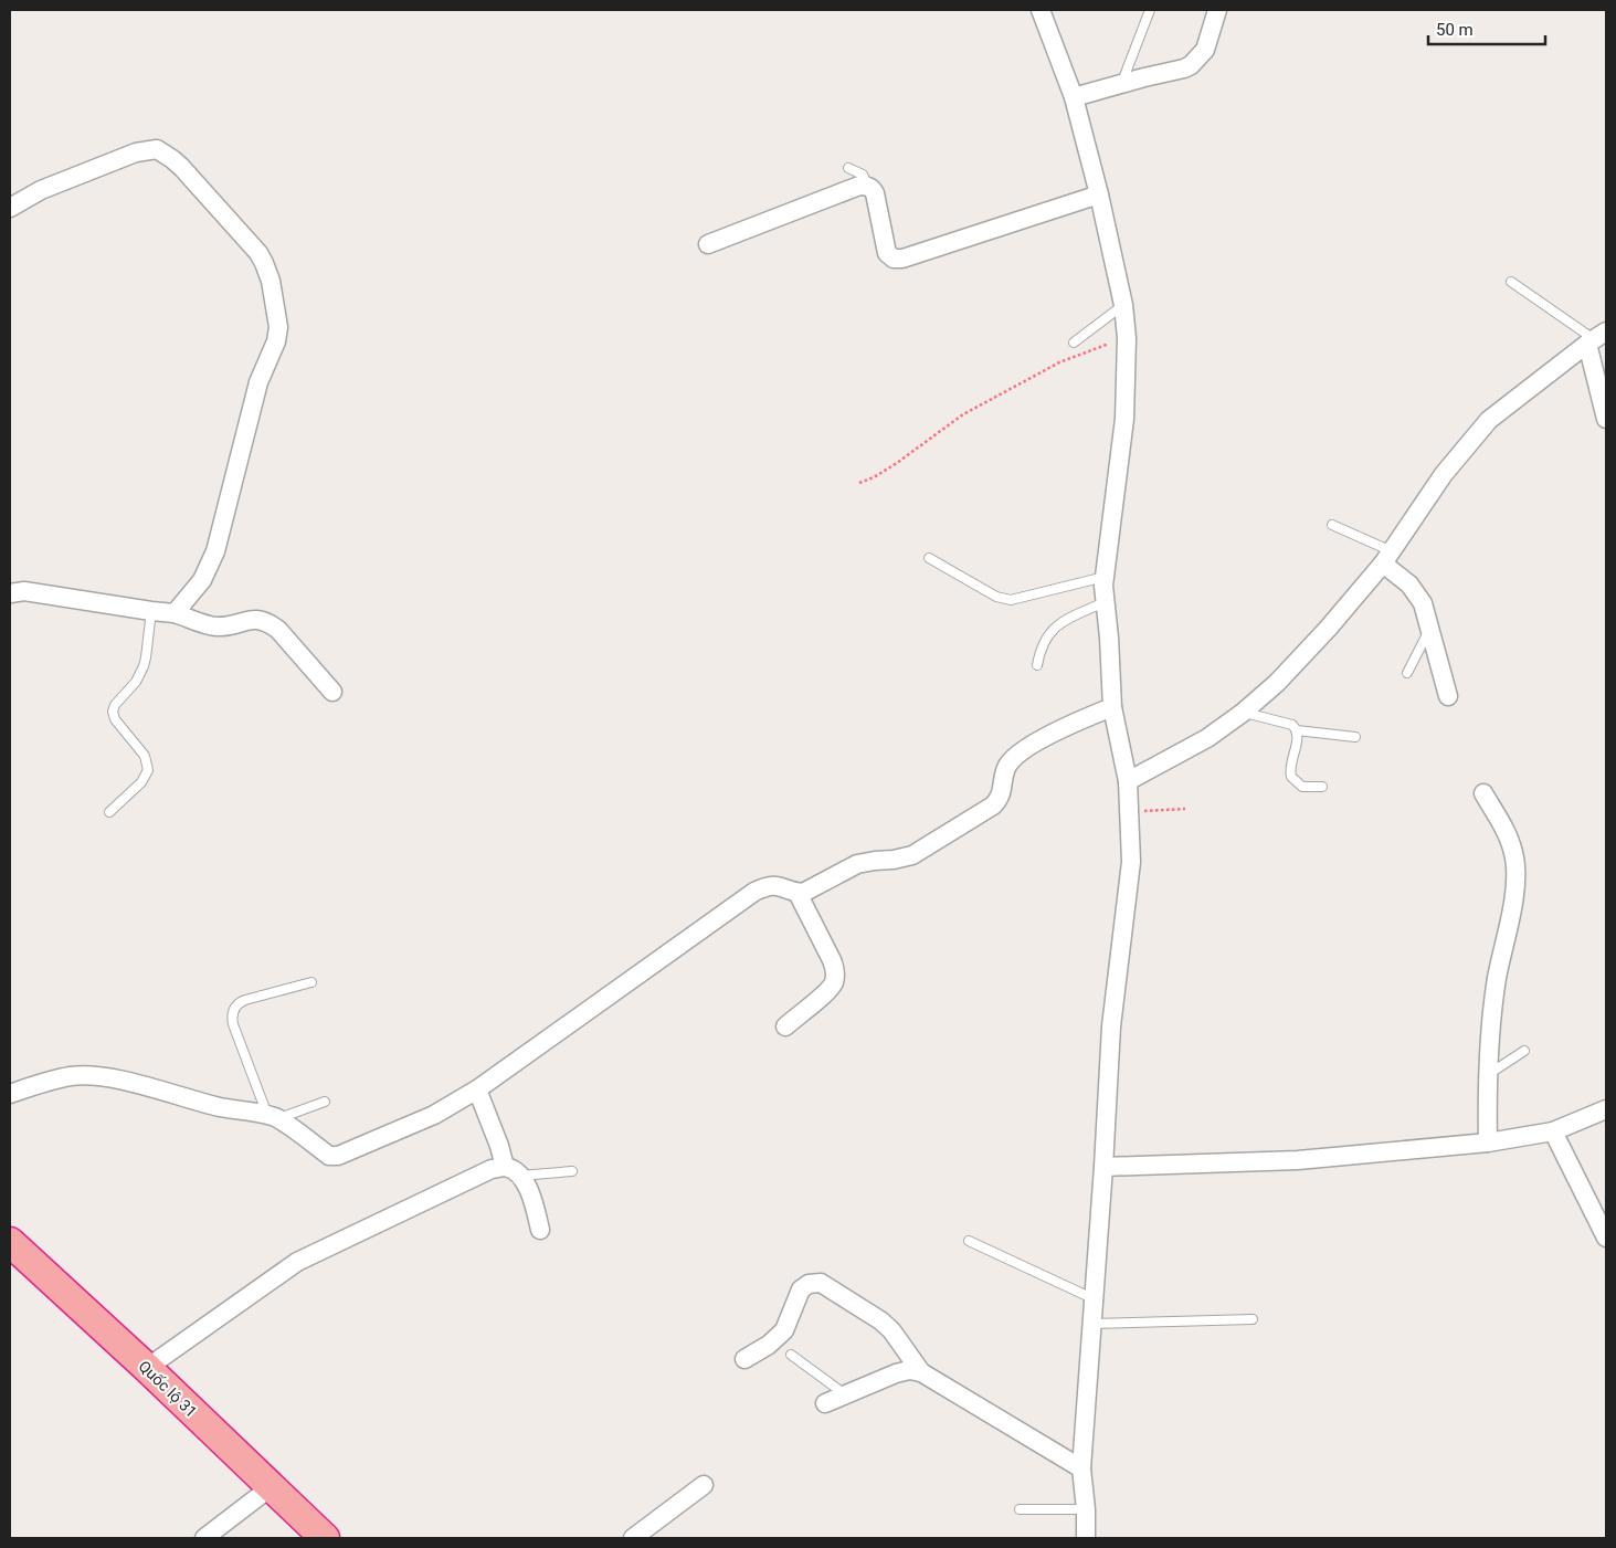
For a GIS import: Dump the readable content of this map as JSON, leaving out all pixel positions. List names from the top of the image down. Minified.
{"streets":{"highway":["Quốc lộ 31"]},"scale_bar":"50 m"}
